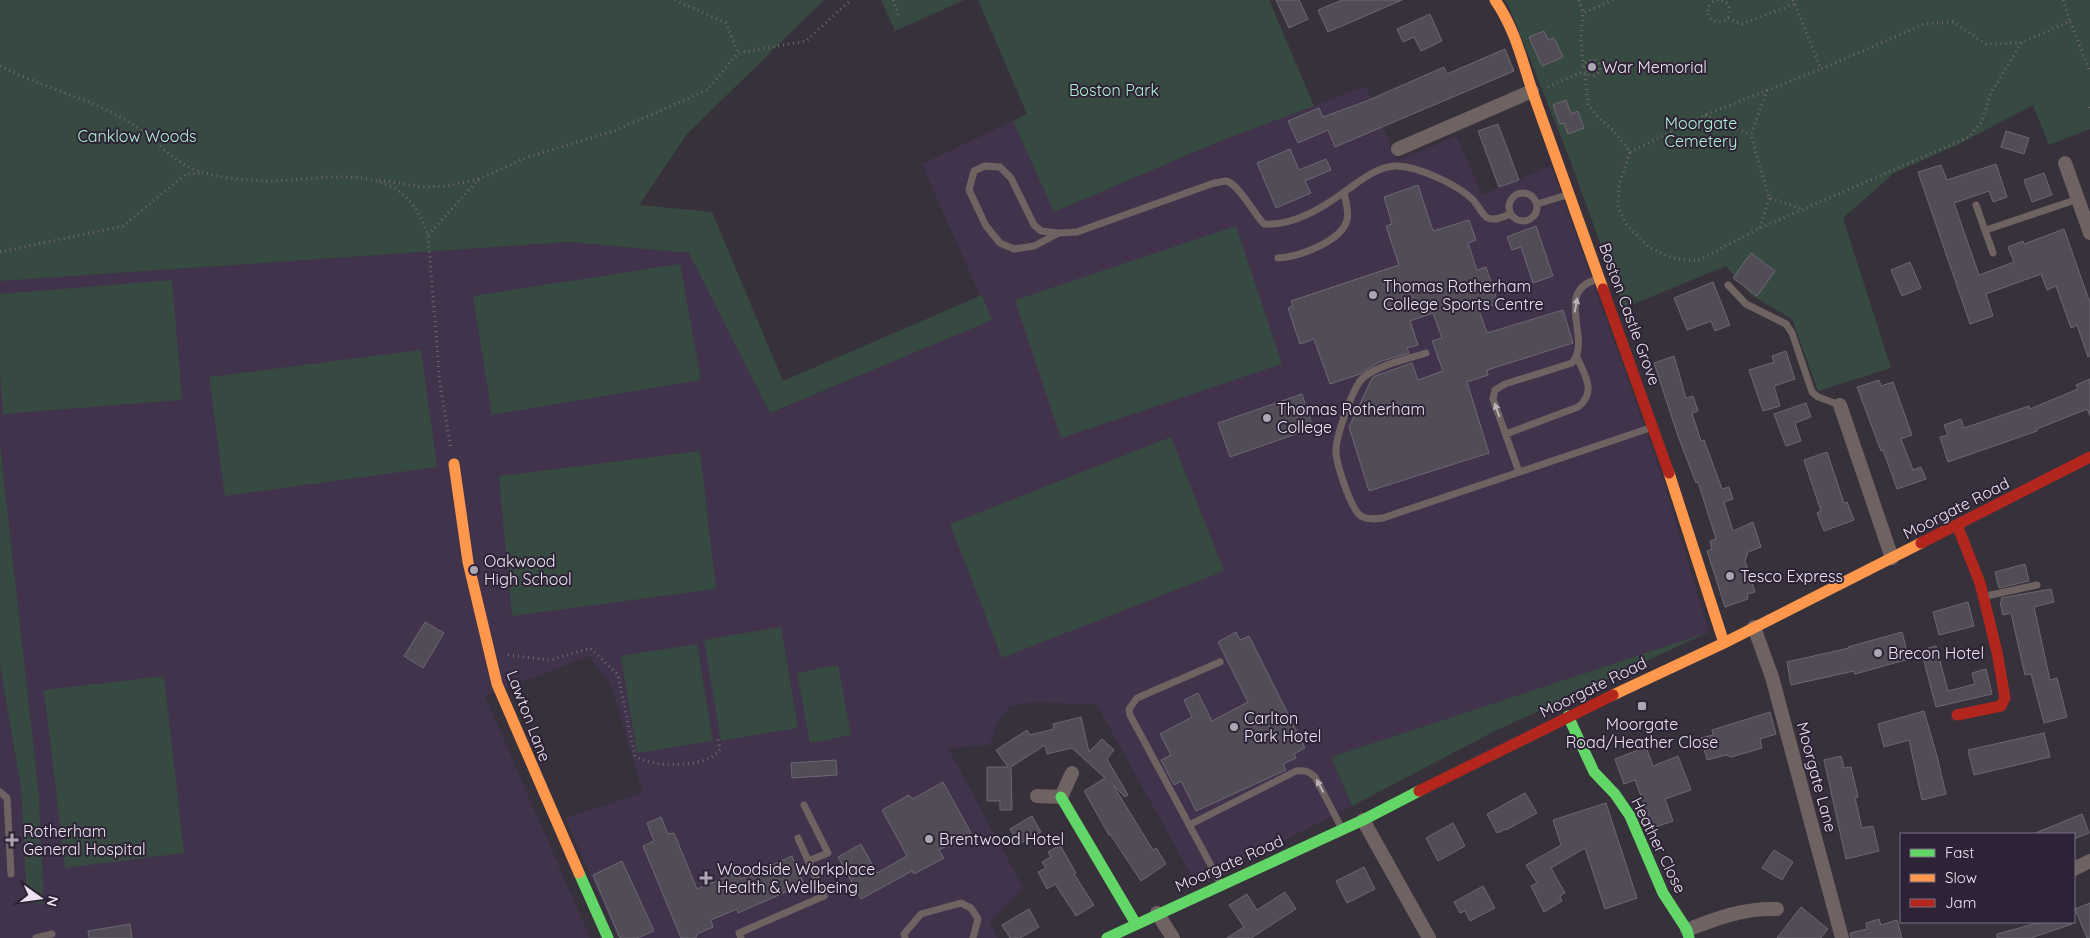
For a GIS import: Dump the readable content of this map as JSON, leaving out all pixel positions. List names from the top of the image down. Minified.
{"streets":{"street":["Boston Castle Grove","Moorgate Road","Lawton Lane","Moorgate Lane","Heather Close"]},"crossings":[["Boston Castle Grove","Moorgate Road"],["Moorgate Road","Moorgate Lane"],["Moorgate Road","Heather Close"]],"parks":["Boston Park","Moorgate Cemetery","Canklow Woods"],"places":{"other":["War Memorial","Thomas Rotherham College Sports Centre","Thomas Rotherham College","Oakwood High School","Tesco Express","Brecon Hotel","Carlton Park Hotel","Brentwood Hotel"],"transit":["Moorgate Road/Heather Close"],"health":["Rotherham General Hospital","Woodside Workplace Health & Wellbeing"]},"legend":["Fast","Slow","Jam"],"north":"right"}
